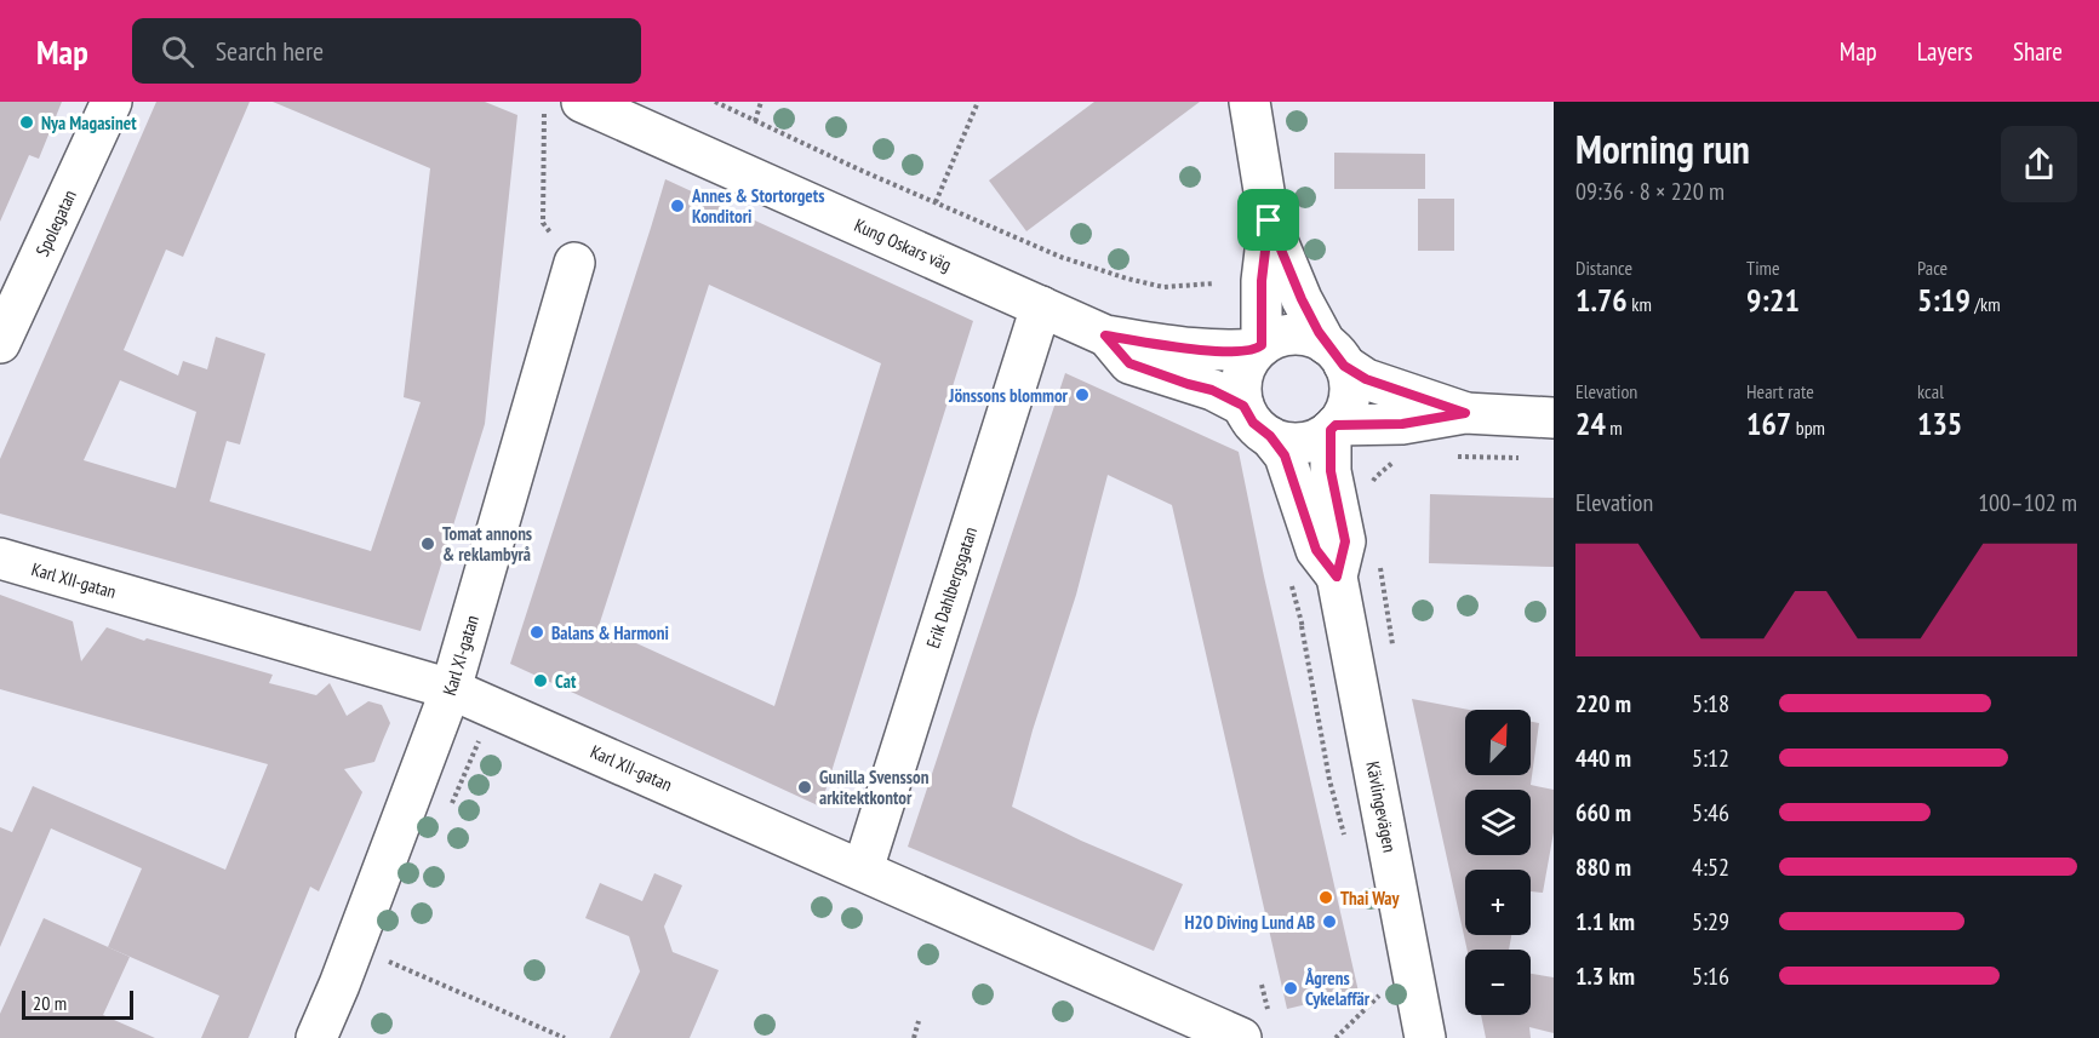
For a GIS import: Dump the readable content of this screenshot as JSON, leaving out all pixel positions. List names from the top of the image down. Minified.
{"streets":{"street":["Spolegatan","Kung Oskars väg","Karl XII-gatan","Erik Dahlbergsgatan","Karl XI-gatan","Kävlingevägen"]},"crossings":[["Kung Oskars väg","Erik Dahlbergsgatan"],["Kung Oskars väg","Kävlingevägen"],["Karl XII-gatan","Erik Dahlbergsgatan"],["Karl XII-gatan","Karl XI-gatan"]],"places":["Nya Magasinet","Annes & Stortorgets Konditori","Jönssons blommor","Tomat annons & reklambyrå","Balans & Harmoni","Cat","Gunilla Svensson arkitektkontor","Thai Way","H2O Diving Lund AB","Ågrens Cykelaffär"],"scale_bar":"20 m","north":"top right","page":{"header":"Map","search":"Search here","nav":["Map","Layers","Share"],"heading":["Morning run","09:36 · 8 × 220 m"],"stats":[["Distance","1.76 km"],["Time","9:21"],["Pace","5:19 /km"],["Elevation","24 m"],["Heart rate","167 bpm"],["kcal","135"]],"chart":["Elevation","100–102 m"],"list":[{"name":"220 m","note":"5:18"},{"name":"440 m","note":"5:12"},{"name":"660 m","note":"5:46"},{"name":"880 m","note":"4:52"},{"name":"1.1 km","note":"5:29"},{"name":"1.3 km","note":"5:16"}],"map_buttons":["+","−"],"scale":"20 m"}}
